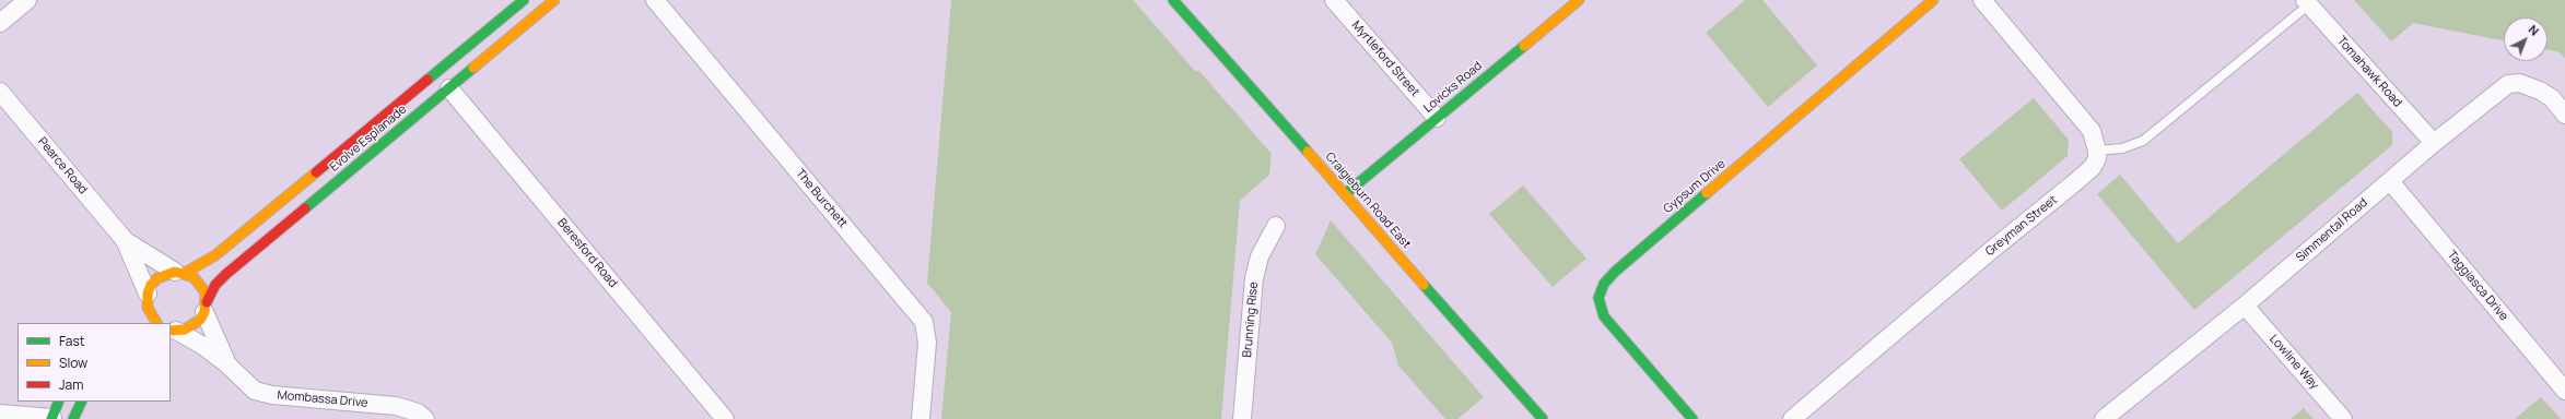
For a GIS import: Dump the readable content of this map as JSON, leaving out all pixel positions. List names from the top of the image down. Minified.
{"streets":{"street":["Myrtleford Street","Tomahawk Road","Lovicks Road","Evolve Esplanade","Pearce Road","Gypsum Drive","The Burchett","Craigieburn Road East","Greyman Street","Simmental Road","Beresford Road","Taggiasca Drive","Brunning Rise","Lowline Way","Mombassa Drive"]},"crossings":[["Myrtleford Street","Lovicks Road"],["Tomahawk Road","Simmental Road"],["Lovicks Road","Craigieburn Road East"],["Evolve Esplanade","Pearce Road"],["Evolve Esplanade","Beresford Road"],["Evolve Esplanade","Mombassa Drive"],["Simmental Road","Taggiasca Drive"],["Simmental Road","Lowline Way"]],"legend":["Fast","Slow","Jam"],"north":"top right"}
